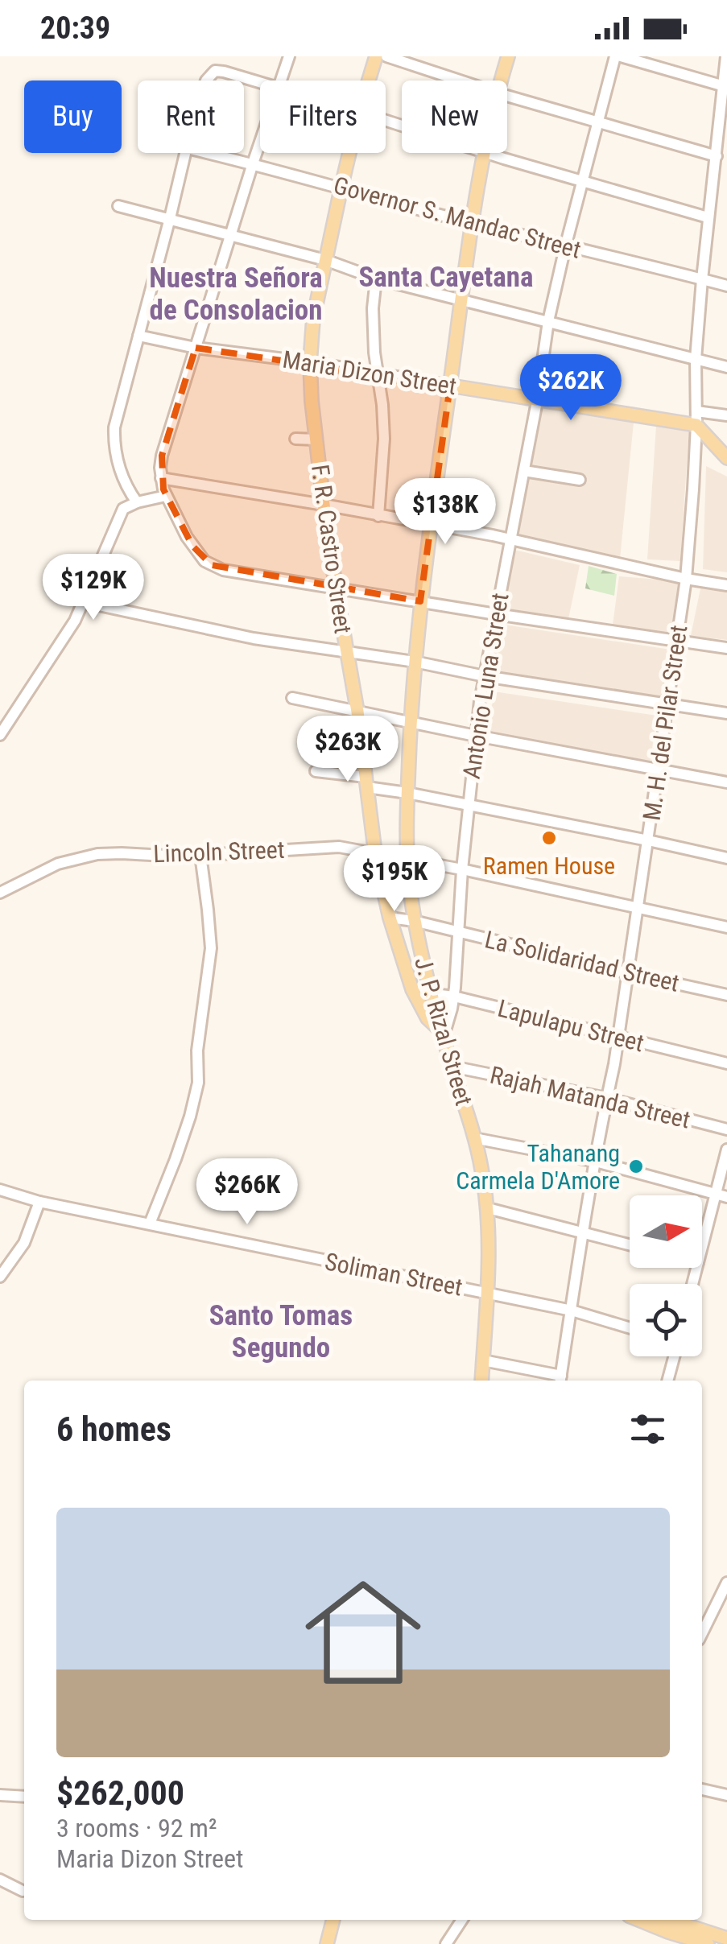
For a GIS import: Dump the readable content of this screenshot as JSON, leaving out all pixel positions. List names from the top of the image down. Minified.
{"streets":{"main road":["Maria Dizon Street","F. R. Castro Street","J. P. Rizal Street"],"street":["Governor S. Mandac Street","Antonio Luna Street","M. H. del Pilar Street","Lincoln Street","La Solidaridad Street","Lapulapu Street","Rajah Matanda Street","Soliman Street"]},"crossings":[["Governor S. Mandac Street","F. R. Castro Street"],["Governor S. Mandac Street","Antonio Luna Street"],["Governor S. Mandac Street","M. H. del Pilar Street"],["Governor S. Mandac Street","J. P. Rizal Street"],["Maria Dizon Street","F. R. Castro Street"],["Maria Dizon Street","Antonio Luna Street"],["Maria Dizon Street","M. H. del Pilar Street"],["Maria Dizon Street","J. P. Rizal Street"],["F. R. Castro Street","Antonio Luna Street"],["F. R. Castro Street","Lincoln Street"],["F. R. Castro Street","La Solidaridad Street"],["F. R. Castro Street","Lapulapu Street"],["F. R. Castro Street","J. P. Rizal Street"],["Antonio Luna Street","Lincoln Street"],["Antonio Luna Street","La Solidaridad Street"],["Antonio Luna Street","Lapulapu Street"],["Antonio Luna Street","J. P. Rizal Street"],["M. H. del Pilar Street","Lincoln Street"],["M. H. del Pilar Street","La Solidaridad Street"],["M. H. del Pilar Street","Lapulapu Street"],["M. H. del Pilar Street","Rajah Matanda Street"],["M. H. del Pilar Street","Soliman Street"],["Lincoln Street","J. P. Rizal Street"],["La Solidaridad Street","J. P. Rizal Street"],["Lapulapu Street","J. P. Rizal Street"],["J. P. Rizal Street","Rajah Matanda Street"],["J. P. Rizal Street","Soliman Street"]],"districts":["Santa Cayetana","Nuestra Señora de Consolacion","Santo Tomas Segundo"],"places":["Ramen House","Tahanang Carmela D'Amore"],"north":"right","page":{"status":"20:39","chip":["Buy","Rent","Filters","New"],"price":["$262K","$138K","$129K","$263K","$195K","$266K"],"heading":"6 homes","list":[{"name":"$262,000","note":"3 rooms · 92 m² · Maria Dizon Street"}]}}
